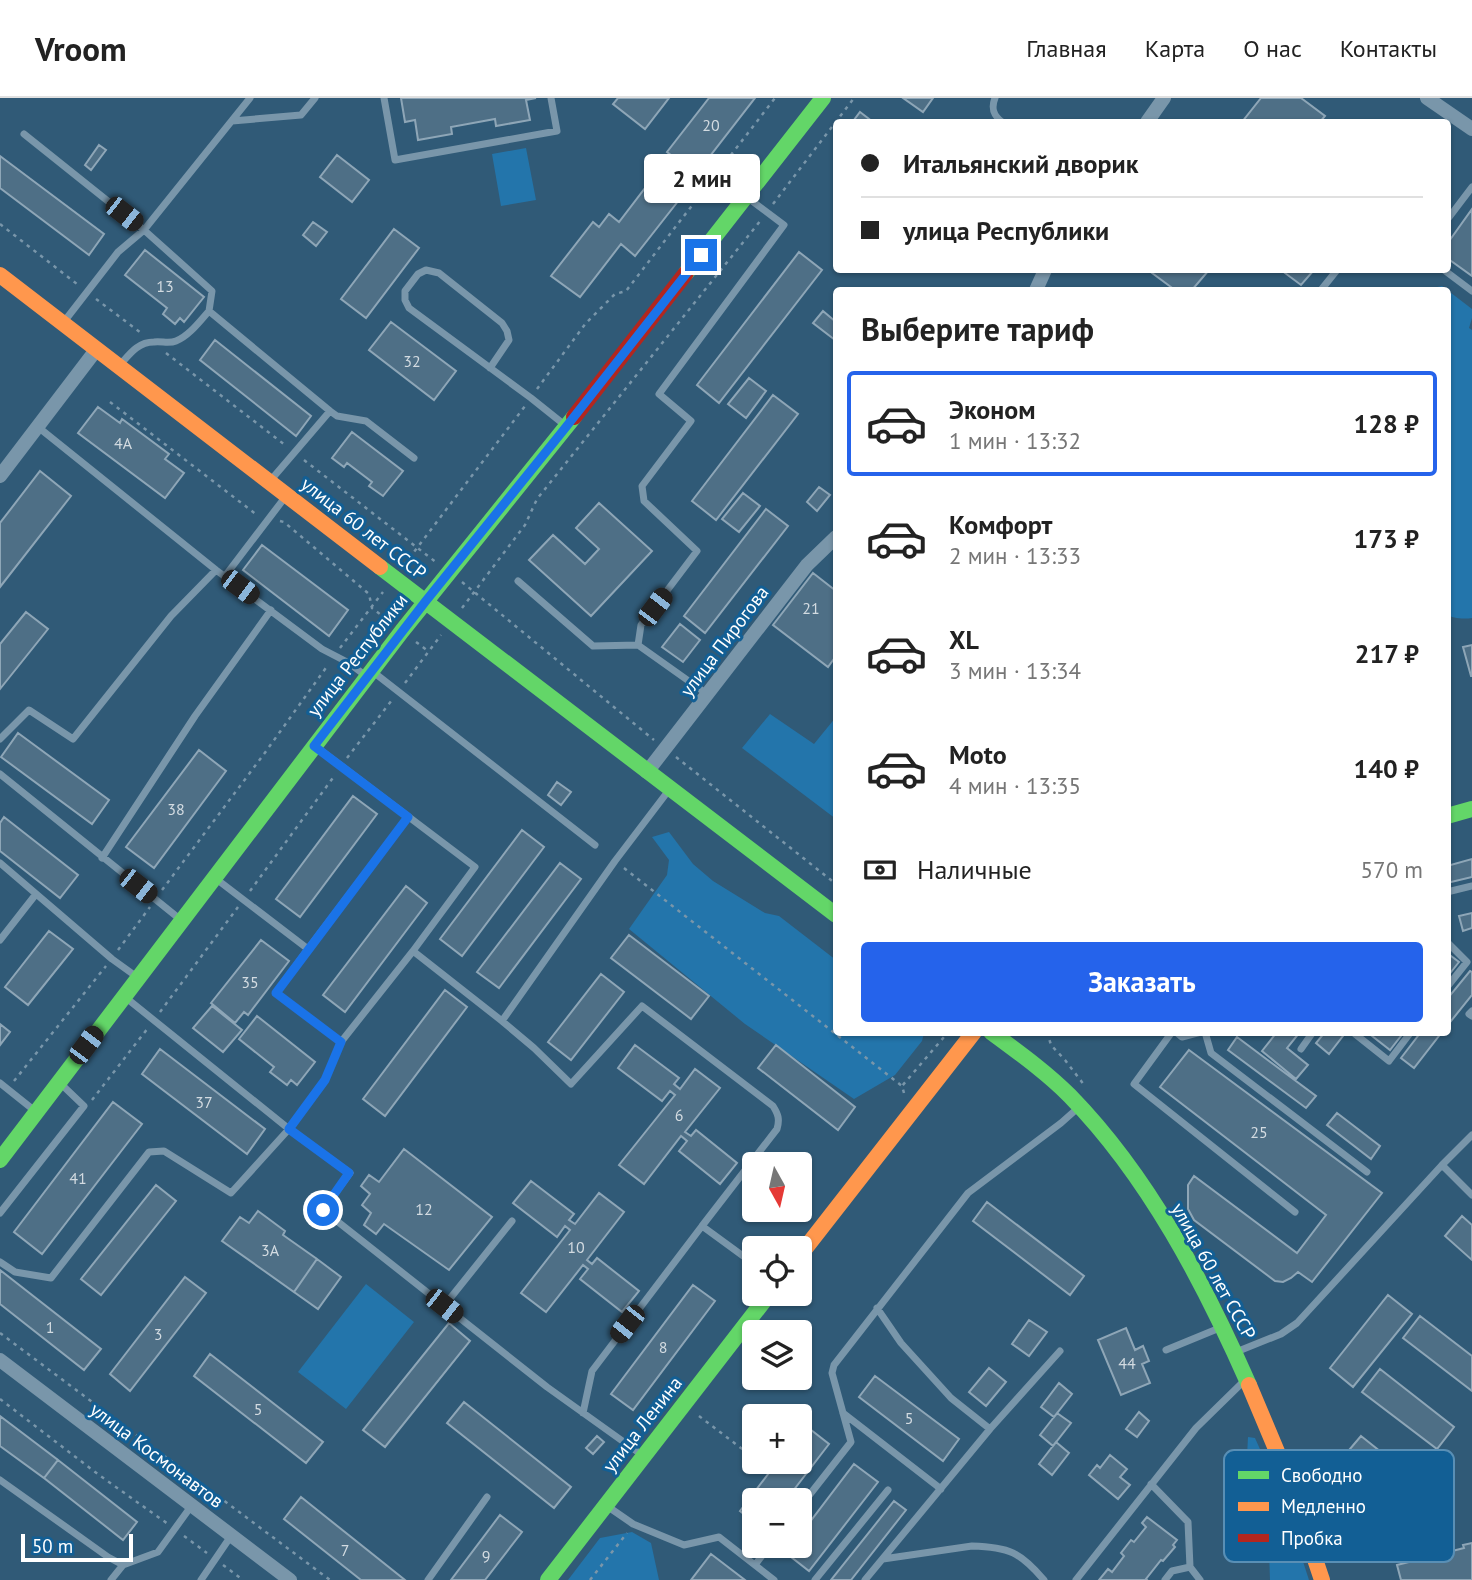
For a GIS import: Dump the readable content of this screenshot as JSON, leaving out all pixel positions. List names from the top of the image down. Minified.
{"streets":{"main road":["улица 60 лет СССР","улица Республики","улица Ленина"],"street":["улица Пирогова","улица Космонавтов"]},"crossings":[["улица 60 лет СССР","улица Пирогова"],["улица 60 лет СССР","улица Республики"]],"house_numbers":["20","13","32","4А","21","38","35","37","6","25","41","12","10","3А","1","3","8","44","5","5","7","9"],"legend":["Свободно","Медленно","Пробка"],"scale_bar":"50 m","north":"bottom","page":{"header":"Vroom","nav":["Главная","Карта","О нас","Контакты"],"banner":["Итальянский дворик","улица Республики"],"bubble":"2 мин","heading":"Выберите тариф","list":[{"name":"Эконом","note":"1 мин · 13:32","value":"128 ₽"},{"name":"Комфорт","note":"2 мин · 13:33","value":"173 ₽"},{"name":"XL","note":"3 мин · 13:34","value":"217 ₽"},{"name":"Moto","note":"4 мин · 13:35","value":"140 ₽"}],"pay":["Наличные","570 m"],"buttons":"Заказать","map_buttons":["+","−"],"scale":"50 m"}}
